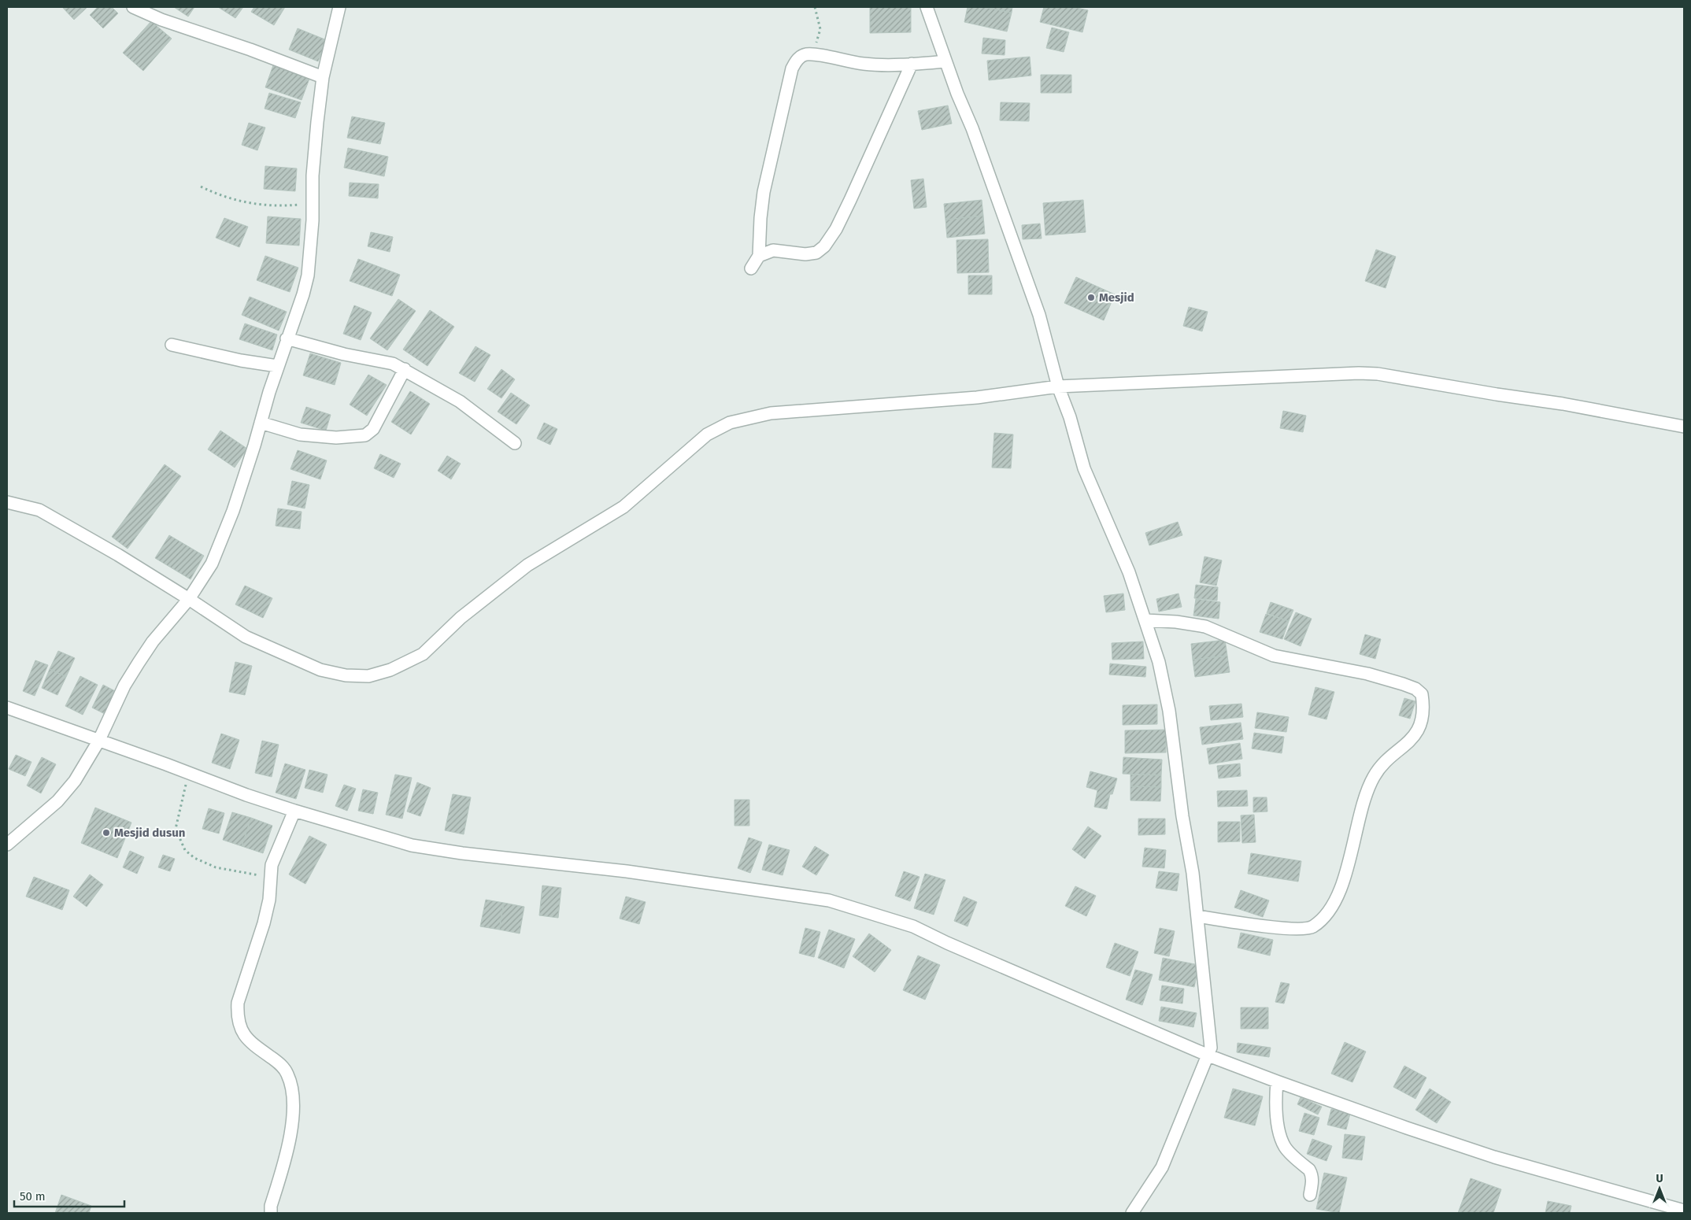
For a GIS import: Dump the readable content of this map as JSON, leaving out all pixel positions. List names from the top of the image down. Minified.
{"places":["Mesjid","Mesjid dusun"],"scale_bar":"50 m","north":"top"}
